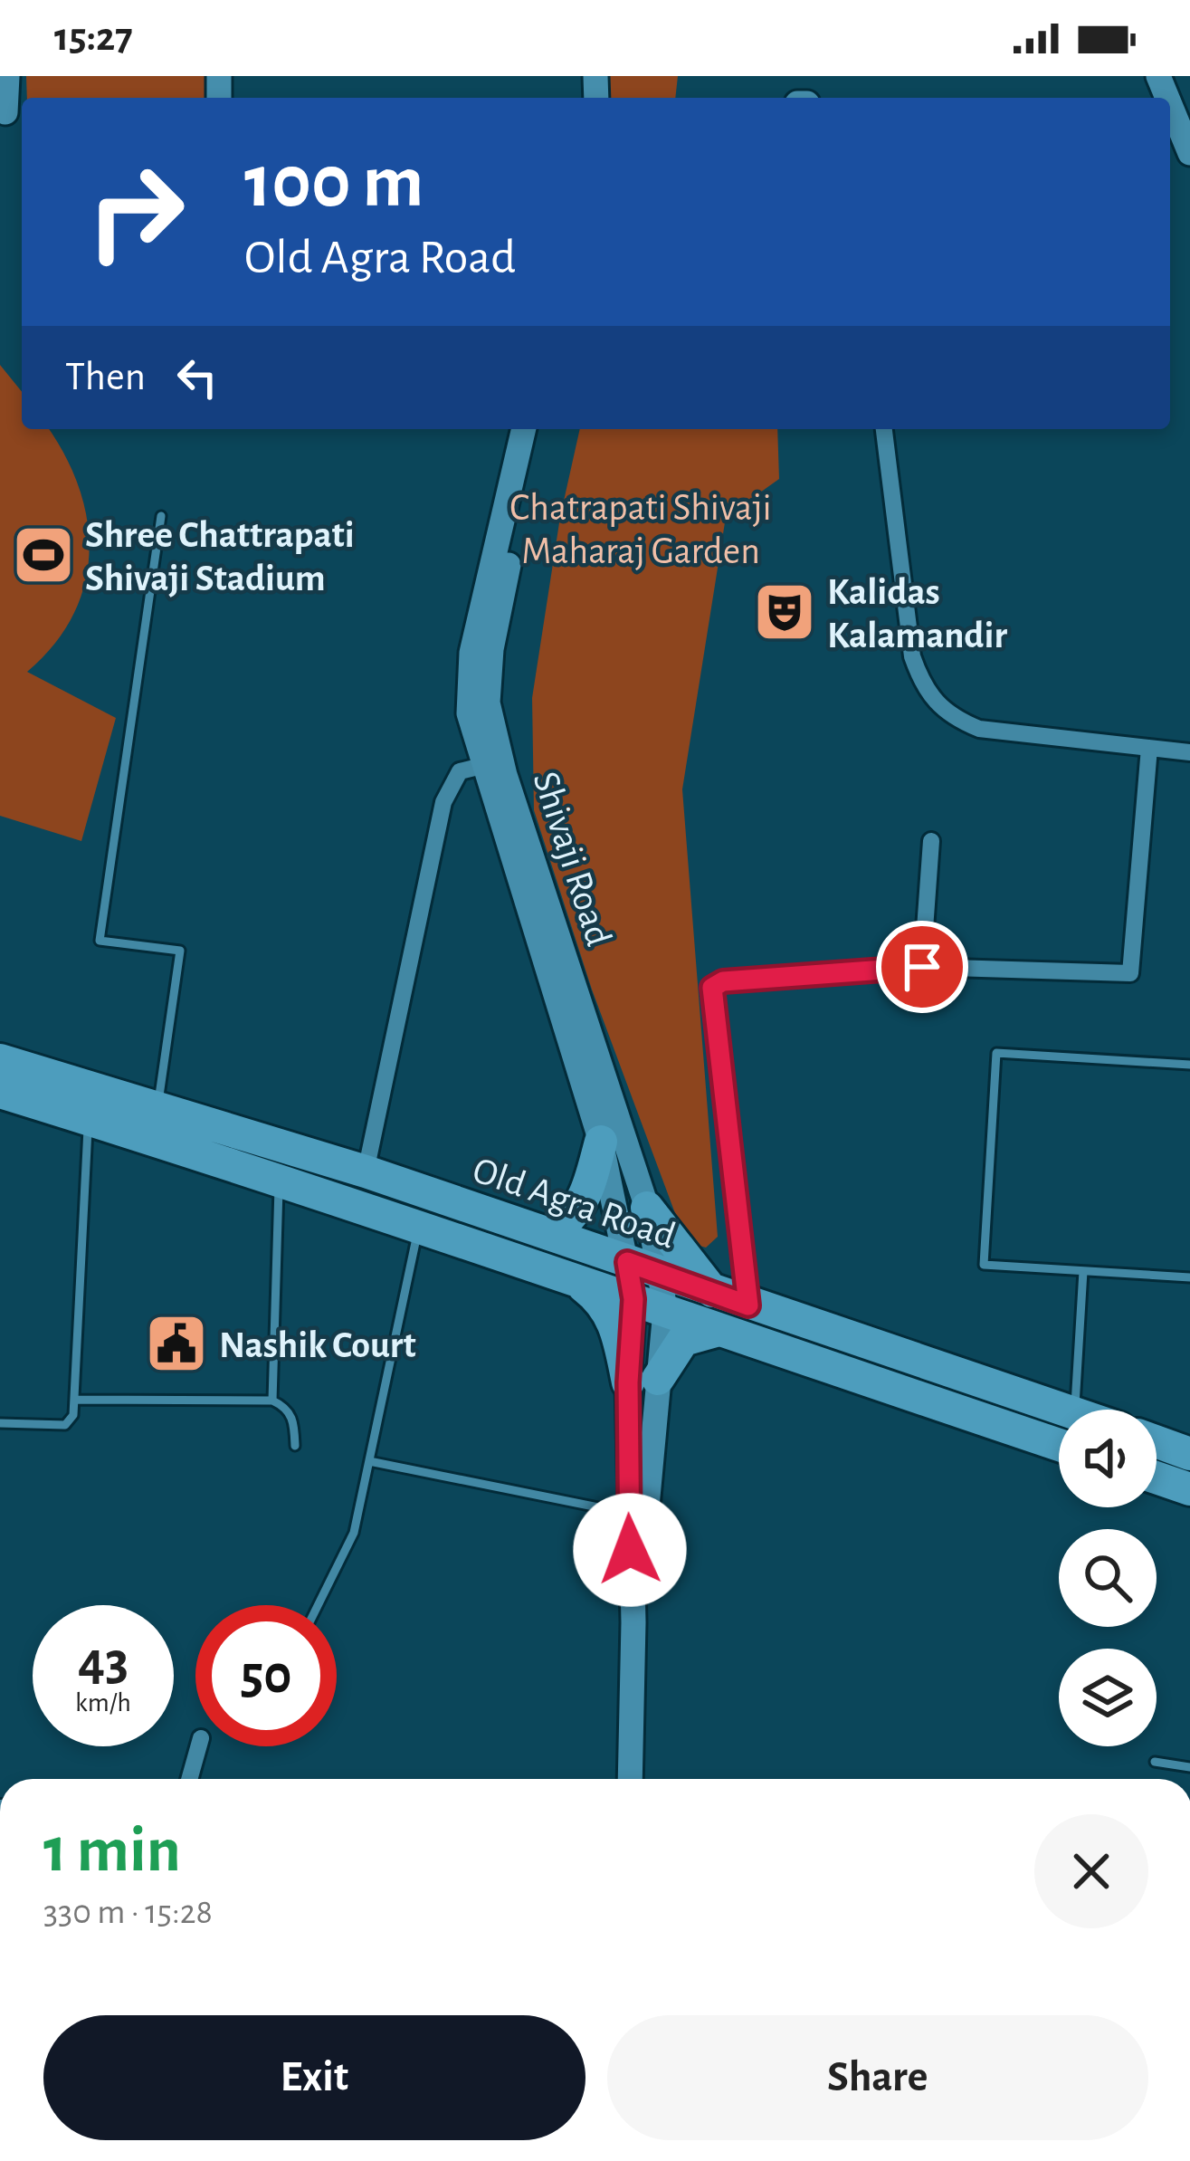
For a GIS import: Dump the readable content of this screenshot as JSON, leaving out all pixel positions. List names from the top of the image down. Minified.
{"streets":{"highway":["Old Agra Road"],"main road":["Shivaji Road"]},"crossings":[["Shivaji Road","Old Agra Road"]],"parks":["Chatrapati Shivaji Maharaj Garden"],"places":{"sports":["Shree Chattrapati Shivaji Stadium"],"theatre":["Kalidas Kalamandir"],"public building":["Nashik Court"]},"page":{"status":"15:27","turn":["100 m","Old Agra Road"],"then":"Then","speed":"43 km/h","limit":"50","heading":["1 min","330 m · 15:28"],"buttons":["Exit","Share"]}}
